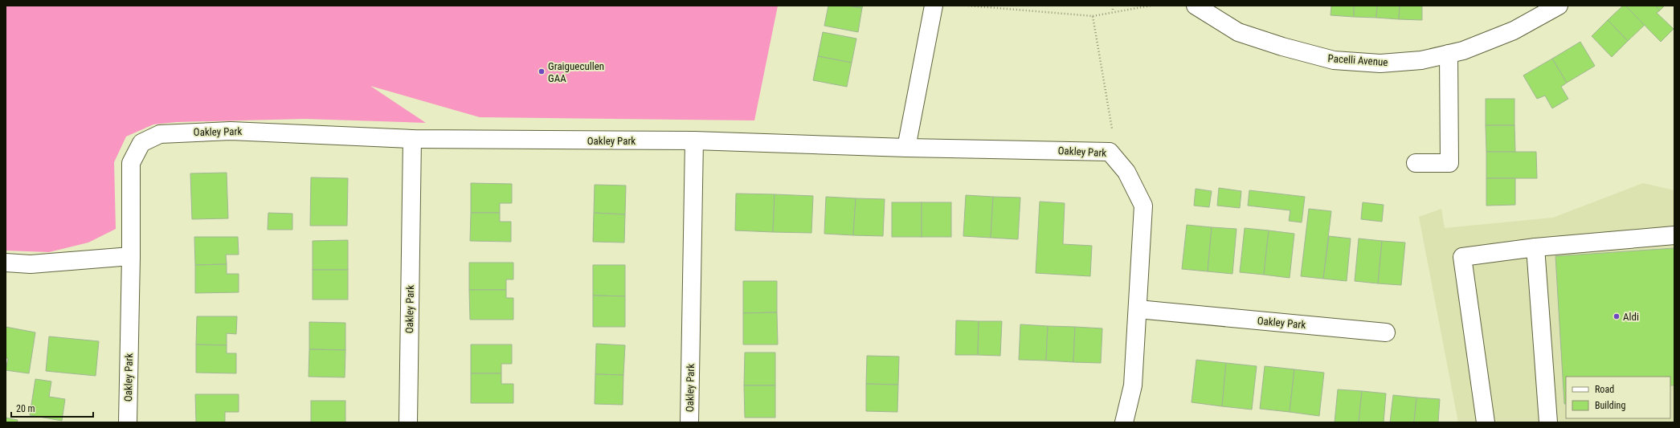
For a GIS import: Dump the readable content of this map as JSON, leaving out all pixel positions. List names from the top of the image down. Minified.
{"streets":{"street":["Pacelli Avenue","Oakley Park"]},"places":["Graiguecullen GAA","Aldi"],"legend":["Road","Building"],"scale_bar":"20 m"}
